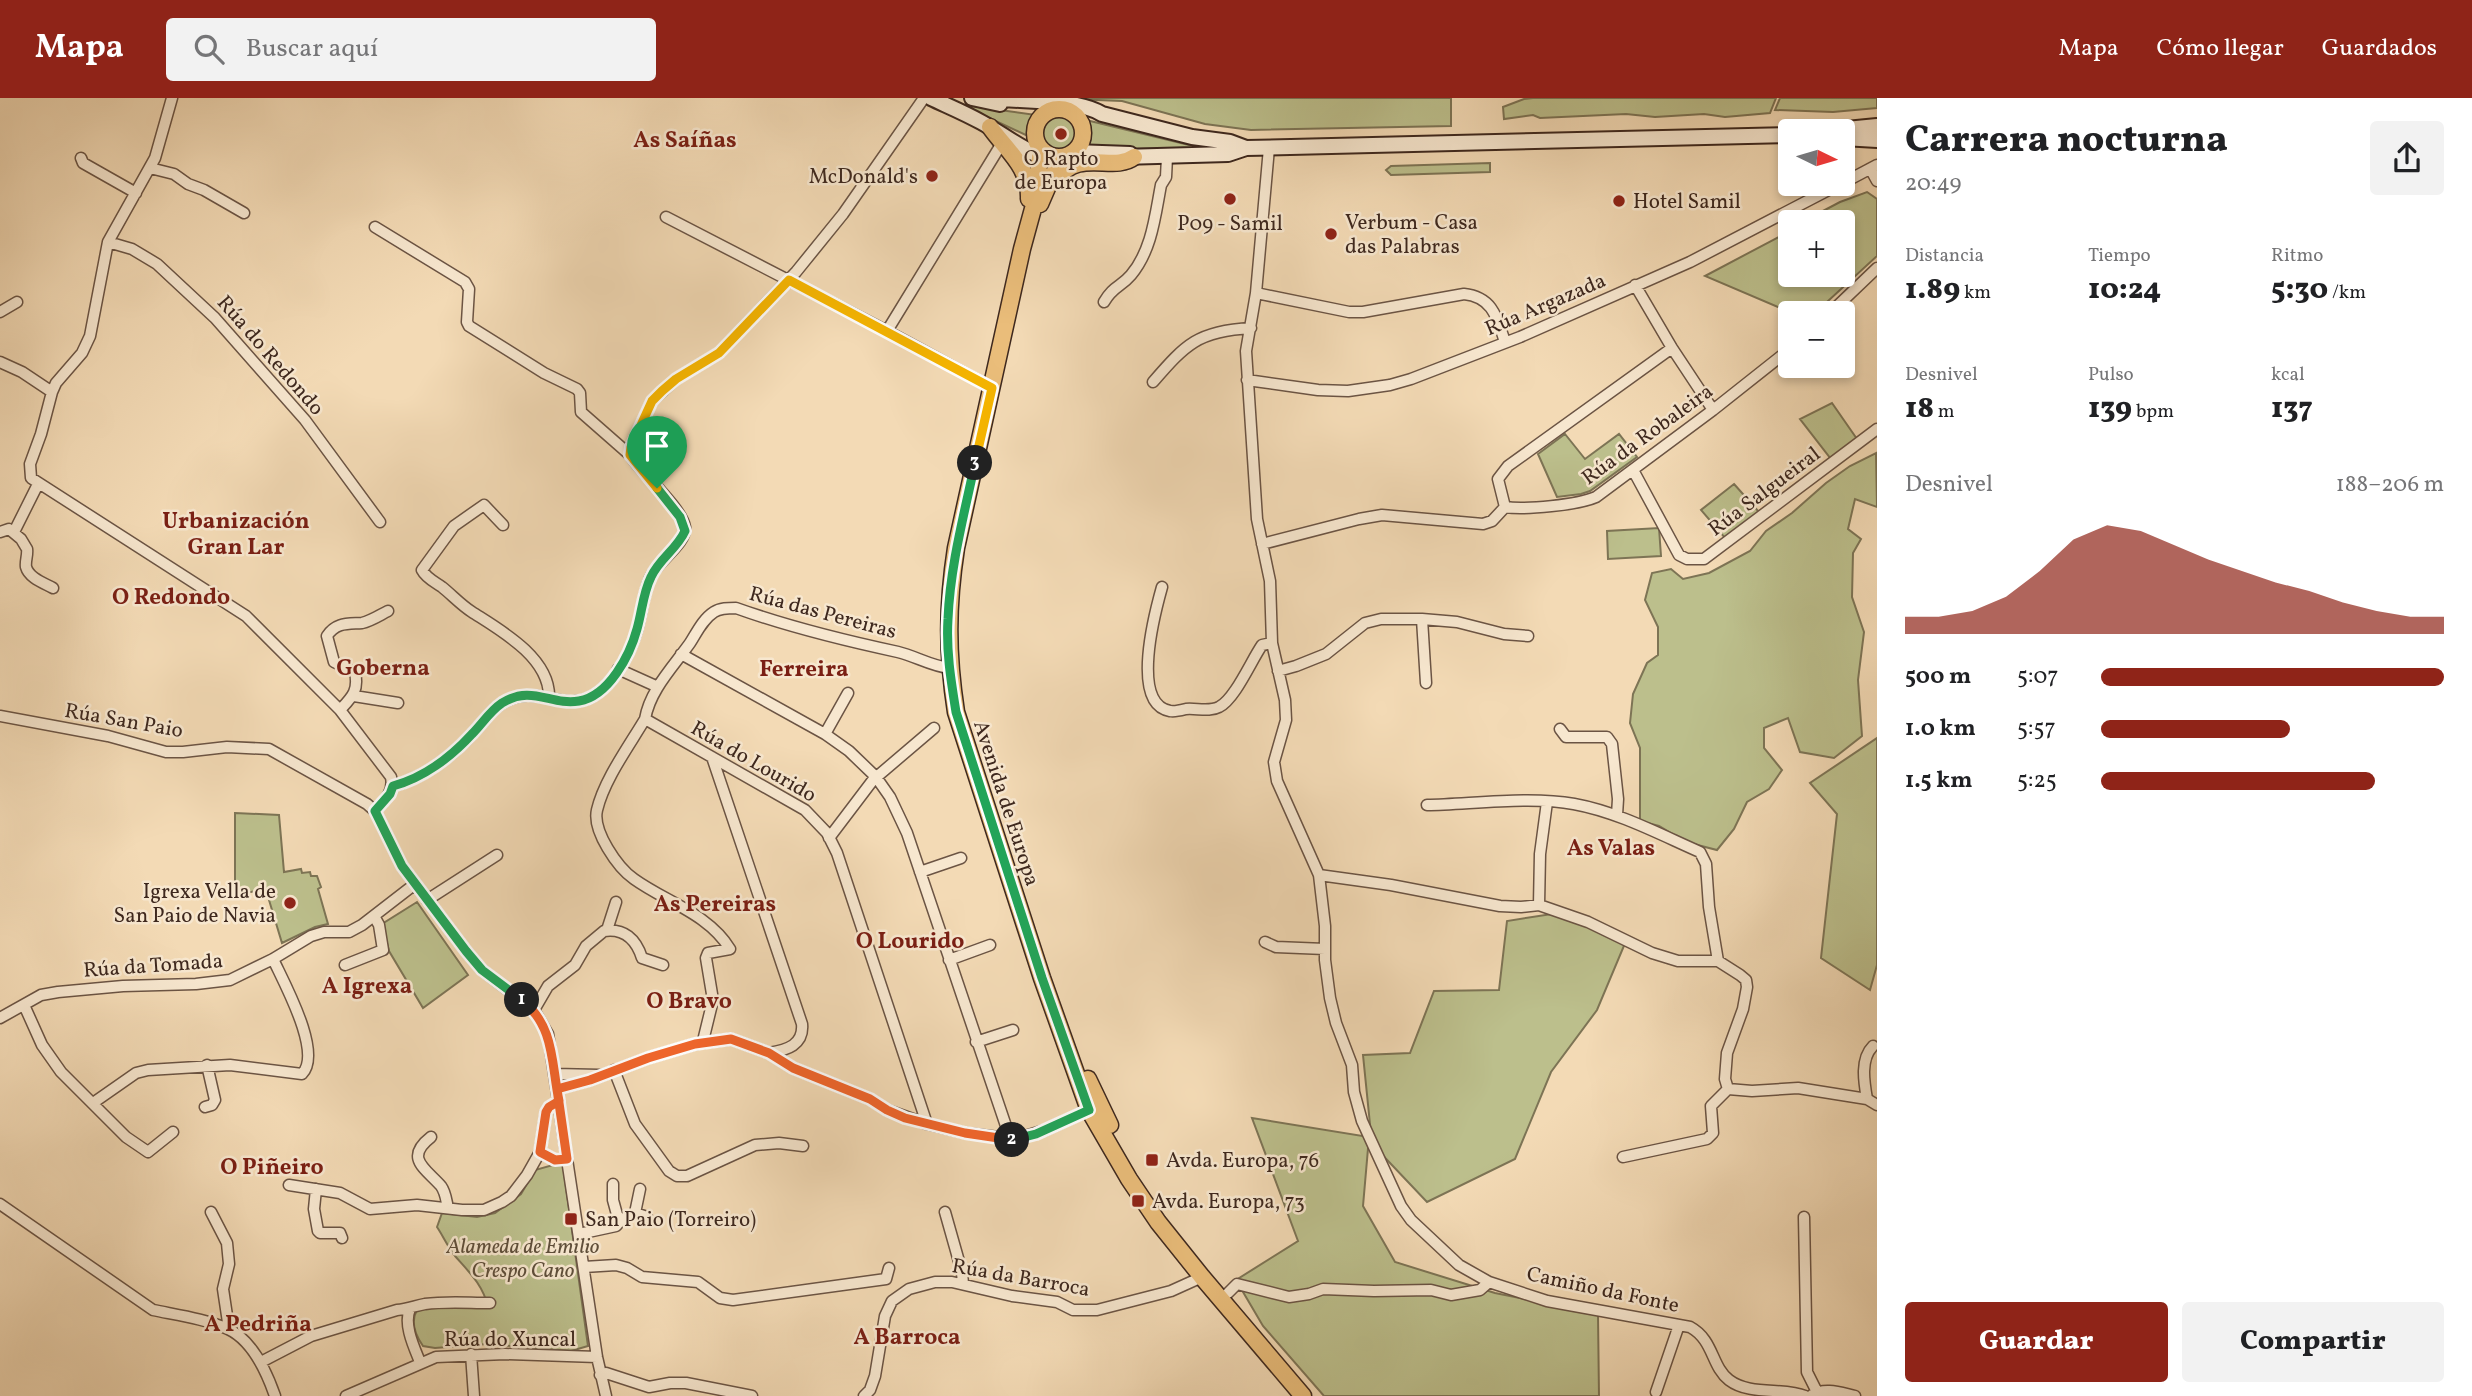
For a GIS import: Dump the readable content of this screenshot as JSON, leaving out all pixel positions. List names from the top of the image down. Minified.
{"streets":{"main road":["Avenida de Europa"],"street":["Rúa Argazada","Rúa do Redondo","Rúa da Robaleira","Rúa Salgueiral","Rúa das Pereiras","Rúa San Paio","Rúa do Lourido","Rúa da Tomada","Rúa da Barroca","Camiño da Fonte","Rúa do Xuncal"]},"crossings":[["Rúa Argazada","Camiño da Fonte"],["Rúa da Robaleira","Rúa Salgueiral"],["Rúa das Pereiras","Rúa do Lourido"],["Rúa das Pereiras","Avenida de Europa"],["Avenida de Europa","Rúa da Barroca"]],"districts":["As Saíñas","Urbanización Gran Lar","O Redondo","Goberna","Ferreira","As Valas","As Pereiras","O Lourido","A Igrexa","O Bravo","O Piñeiro","A Pedriña","A Barroca"],"parks":["Alameda de Emilio Crespo Cano"],"places":{"other":["O Rapto de Europa","McDonald's","P09 - Samil","Hotel Samil","Verbum - Casa das Palabras","Igrexa Vella de San Paio de Navia"],"transit":["Avda. Europa, 76","Avda. Europa, 73","San Paio (Torreiro)"]},"north":"right","page":{"header":"Mapa","search":"Buscar aquí","nav":["Mapa","Cómo llegar","Guardados"],"heading":["Carrera nocturna","20:49"],"map_buttons":["+","−"],"stats":[["Distancia","1.89 km"],["Tiempo","10:24"],["Ritmo","5:30 /km"],["Desnivel","18 m"],["Pulso","139 bpm"],["kcal","137"]],"pins":["3","1","2"],"chart":["Desnivel","188–206 m"],"list":[{"name":"500 m","note":"5:07"},{"name":"1.0 km","note":"5:57"},{"name":"1.5 km","note":"5:25"}],"buttons":["Guardar","Compartir"]}}
